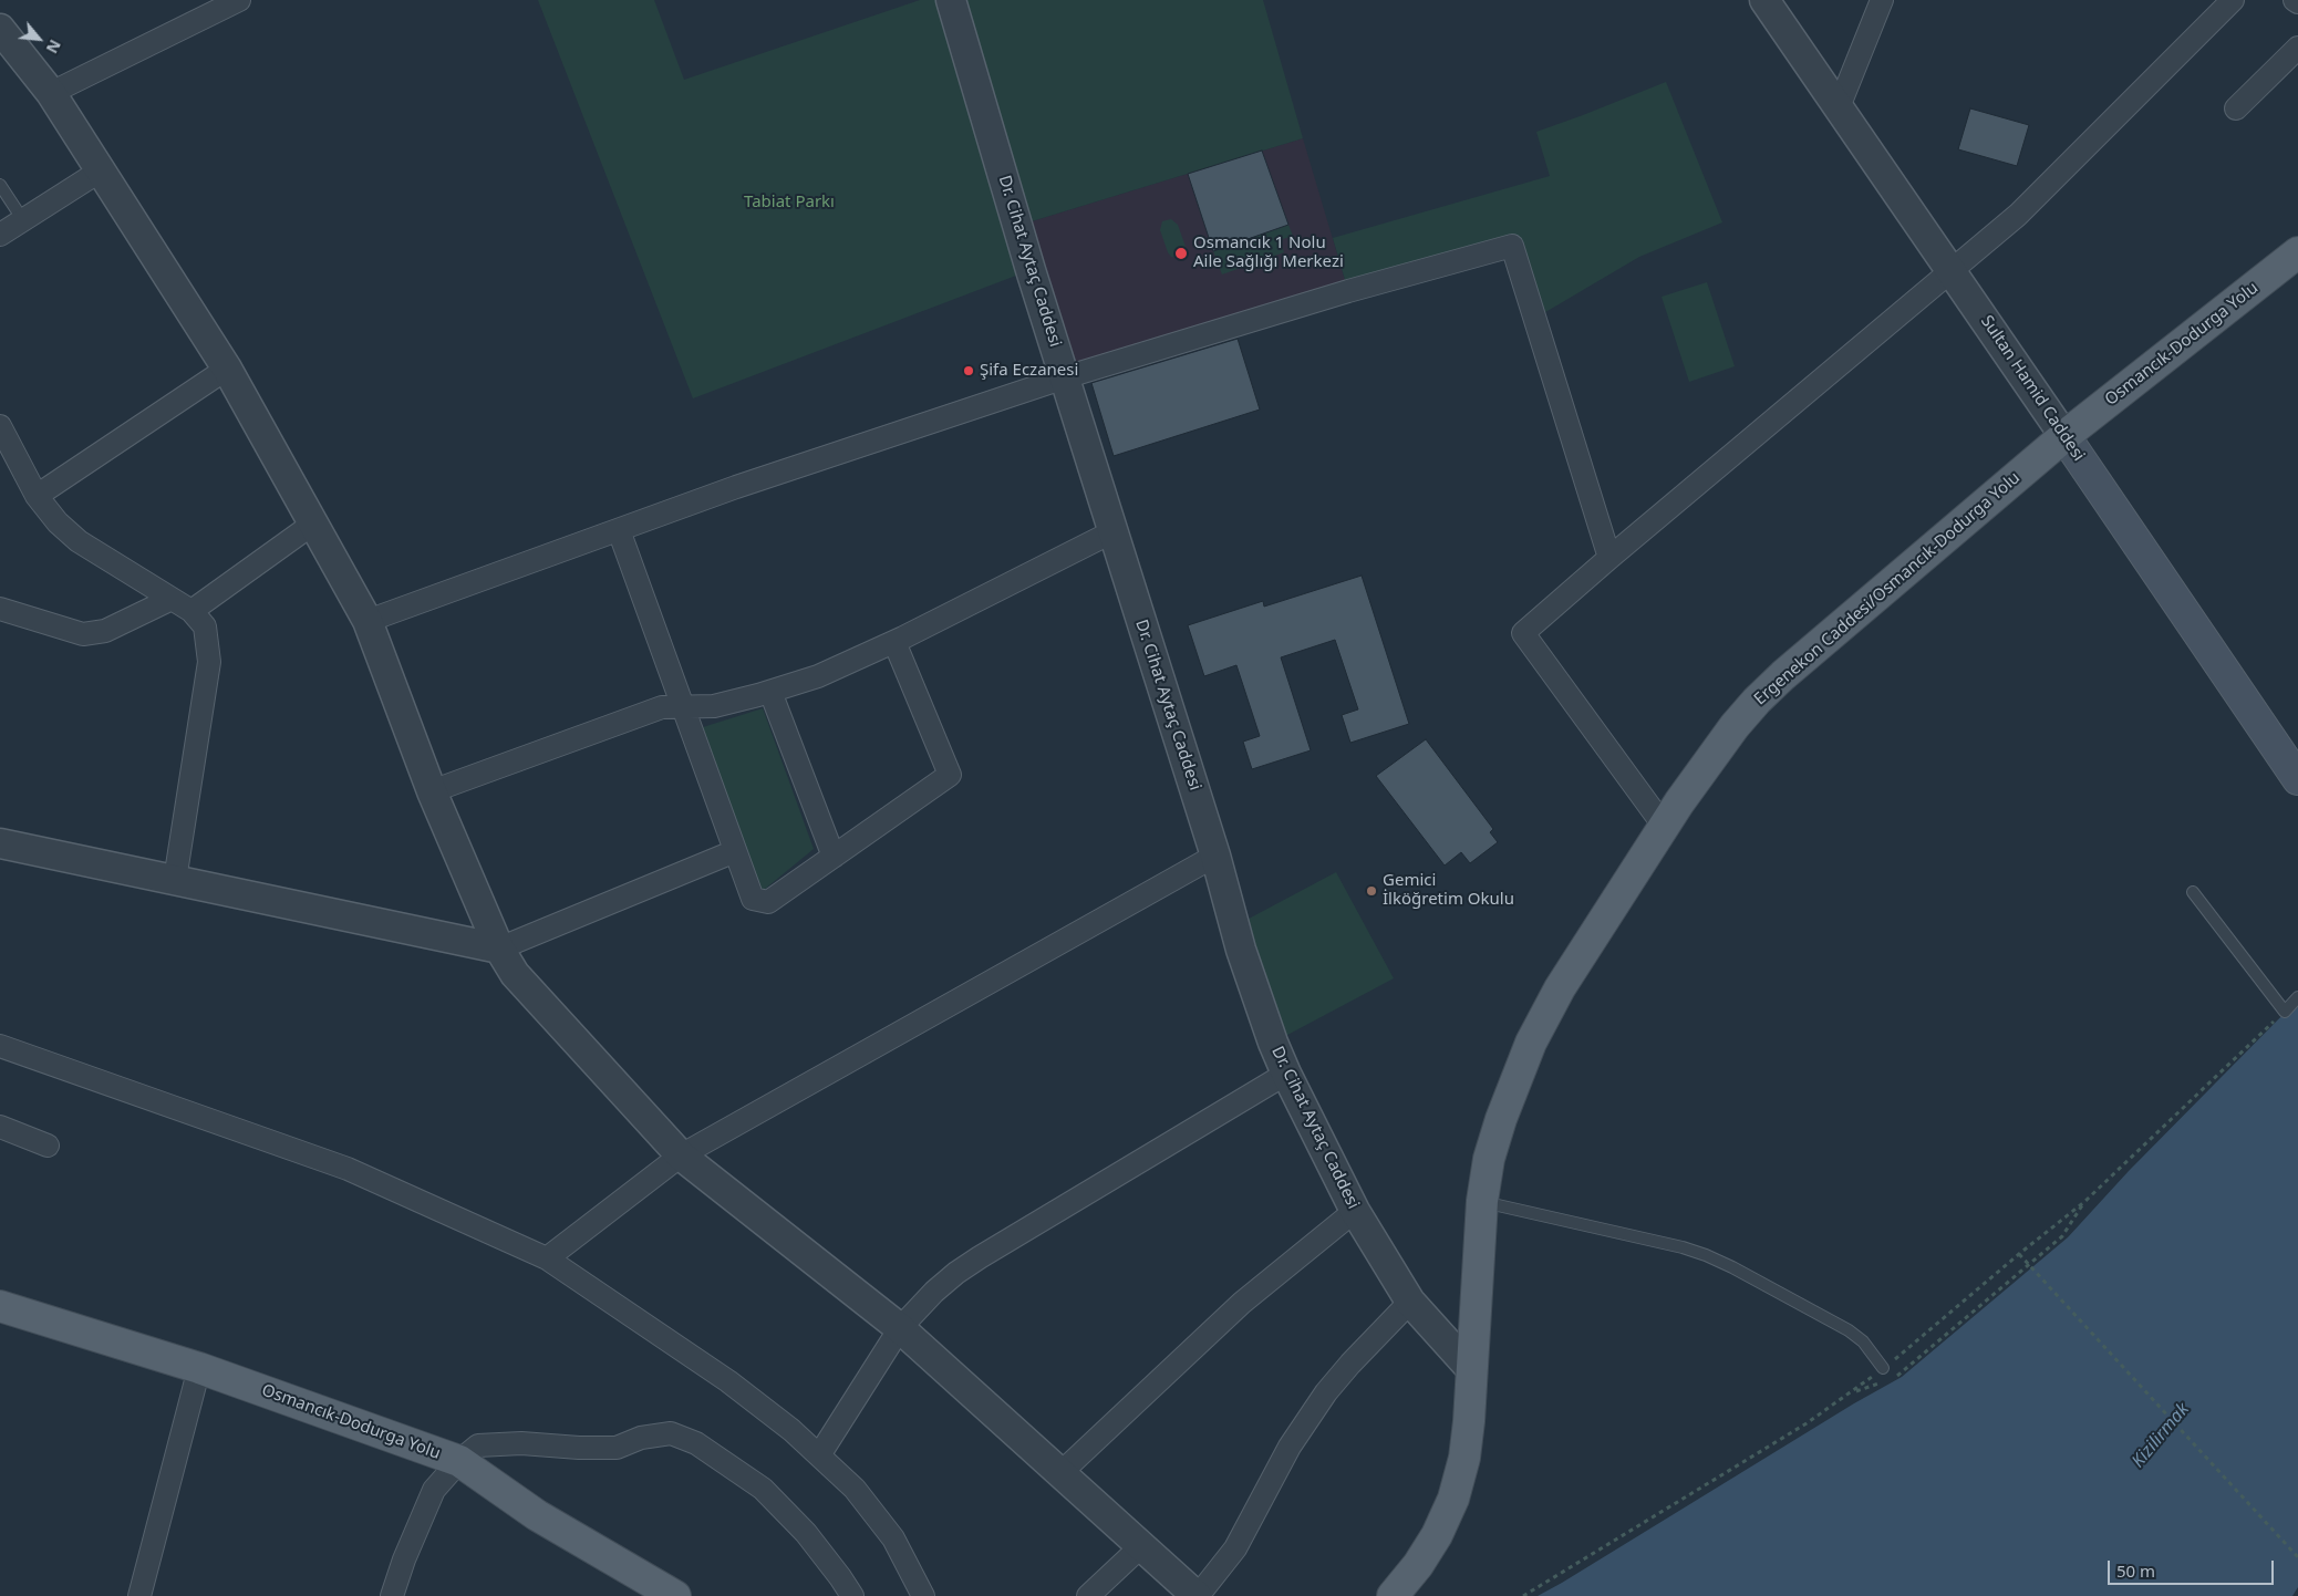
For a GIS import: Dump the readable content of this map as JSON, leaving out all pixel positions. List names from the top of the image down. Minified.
{"streets":{"main road":["Osmancık-Dodurga Yolu","Sultan Hamid Caddesi","Ergenekon Caddesi/Osmancık-Dodurga Yolu"],"street":["Dr. Cihat Aytaç Caddesi"]},"crossings":[["Dr. Cihat Aytaç Caddesi","Ergenekon Caddesi/Osmancık-Dodurga Yolu"],["Osmancık-Dodurga Yolu","Sultan Hamid Caddesi"],["Osmancık-Dodurga Yolu","Ergenekon Caddesi/Osmancık-Dodurga Yolu"],["Sultan Hamid Caddesi","Ergenekon Caddesi/Osmancık-Dodurga Yolu"]],"water":["Kizilirmak"],"parks":["Tabiat Parkı"],"places":["Osmancık 1 Nolu Aile Sağlığı Merkezi","Şifa Eczanesi","Gemici İlköğretim Okulu"],"scale_bar":"50 m","north":"bottom right"}
